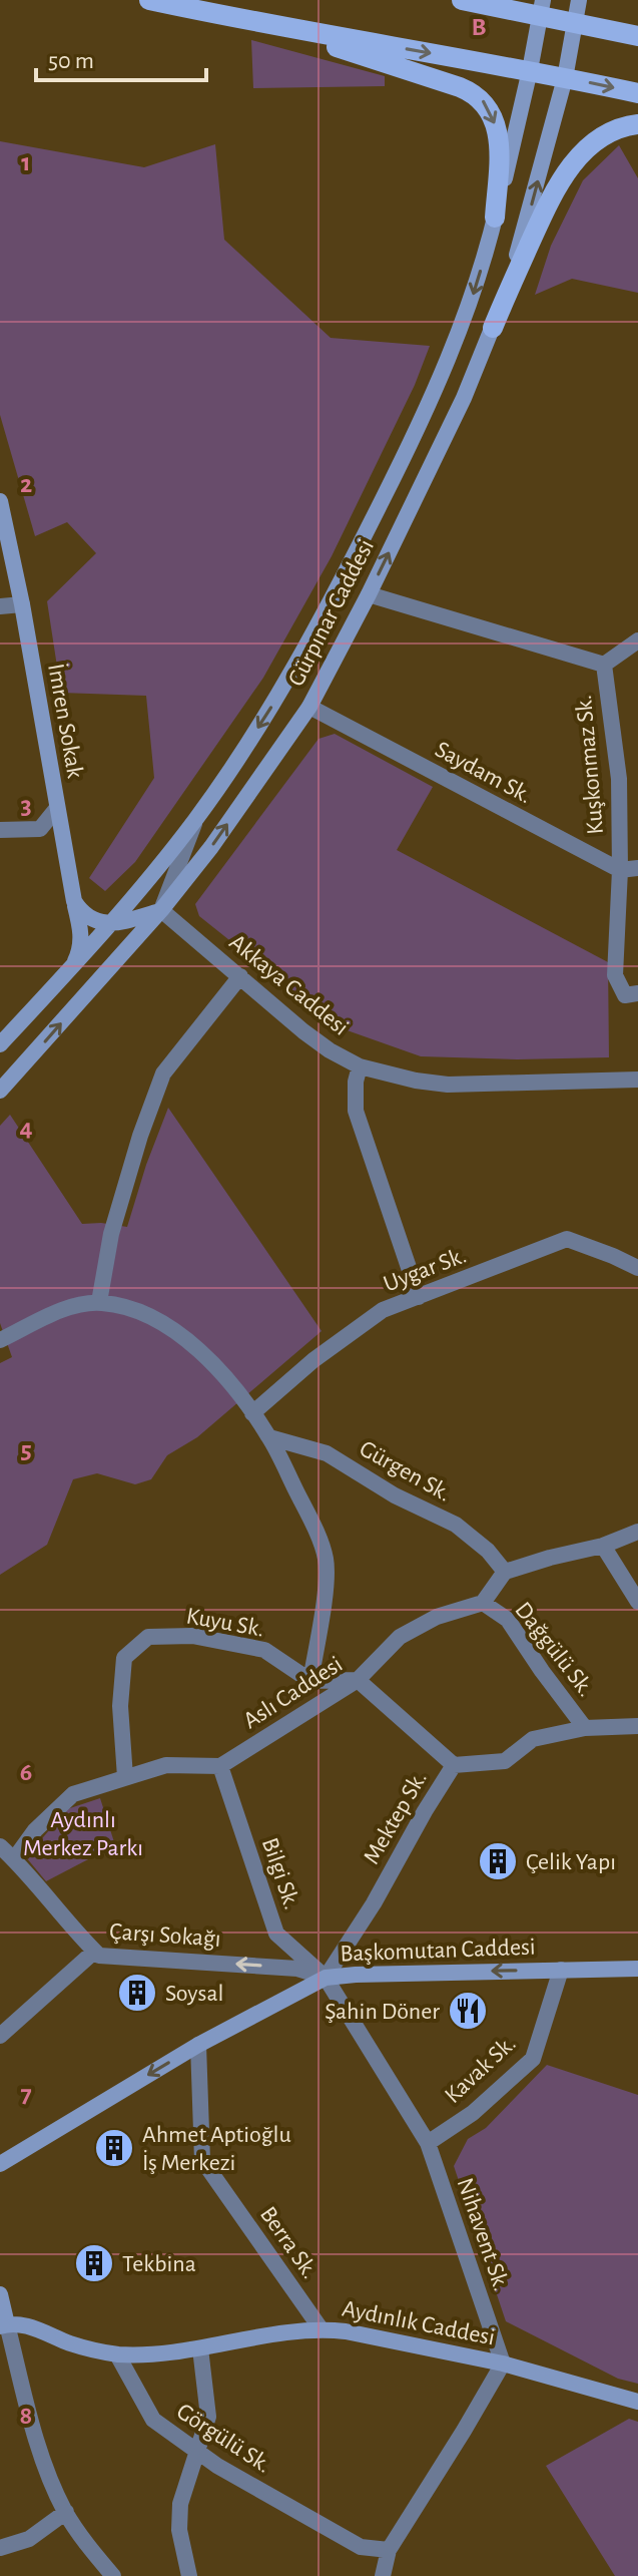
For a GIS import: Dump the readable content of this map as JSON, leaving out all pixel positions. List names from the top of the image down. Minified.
{"streets":{"main road":["Gürpınar Caddesi","İmren Sokak","Başkomutan Caddesi","Aydınlık Caddesi"],"street":["Kuşkonmaz Sk.","Saydam Sk.","Akkaya Caddesi","Uygar Sk.","Gürgen Sk.","Kuyu Sk.","Dağgülü Sk.","Aslı Caddesi","Mektep Sk.","Bilgi Sk.","Çarşı Sokağı","Kavak Sk.","Nihavent Sk.","Berra Sk.","Görgülü Sk."]},"crossings":[["Gürpınar Caddesi","İmren Sokak"],["Gürpınar Caddesi","Kuşkonmaz Sk."],["Gürpınar Caddesi","Saydam Sk."],["Gürpınar Caddesi","Akkaya Caddesi"],["Kuşkonmaz Sk.","Saydam Sk."],["Dağgülü Sk.","Aslı Caddesi"],["Dağgülü Sk.","Mektep Sk."],["Aslı Caddesi","Bilgi Sk."],["Mektep Sk.","Bilgi Sk."],["Mektep Sk.","Çarşı Sokağı"],["Mektep Sk.","Başkomutan Caddesi"],["Mektep Sk.","Nihavent Sk."],["Bilgi Sk.","Çarşı Sokağı"],["Bilgi Sk.","Başkomutan Caddesi"],["Bilgi Sk.","Nihavent Sk."],["Çarşı Sokağı","Başkomutan Caddesi"],["Çarşı Sokağı","Nihavent Sk."],["Başkomutan Caddesi","Kavak Sk."],["Başkomutan Caddesi","Nihavent Sk."],["Başkomutan Caddesi","Berra Sk."],["Kavak Sk.","Nihavent Sk."],["Nihavent Sk.","Aydınlık Caddesi"],["Berra Sk.","Aydınlık Caddesi"],["Aydınlık Caddesi","Görgülü Sk."]],"one_way":["Çarşı Sokağı","Başkomutan Caddesi"],"parks":["Aydınlı Merkez Parkı"],"places":{"building":["Çelik Yapı","Soysal","Ahmet Aptioğlu İş Merkezi","Tekbina"],"restaurant":["Şahin Döner"]},"scale_bar":"50 m","grid":{"columns":["B"],"rows":["1","2","3","4","5","6","7","8"]}}
